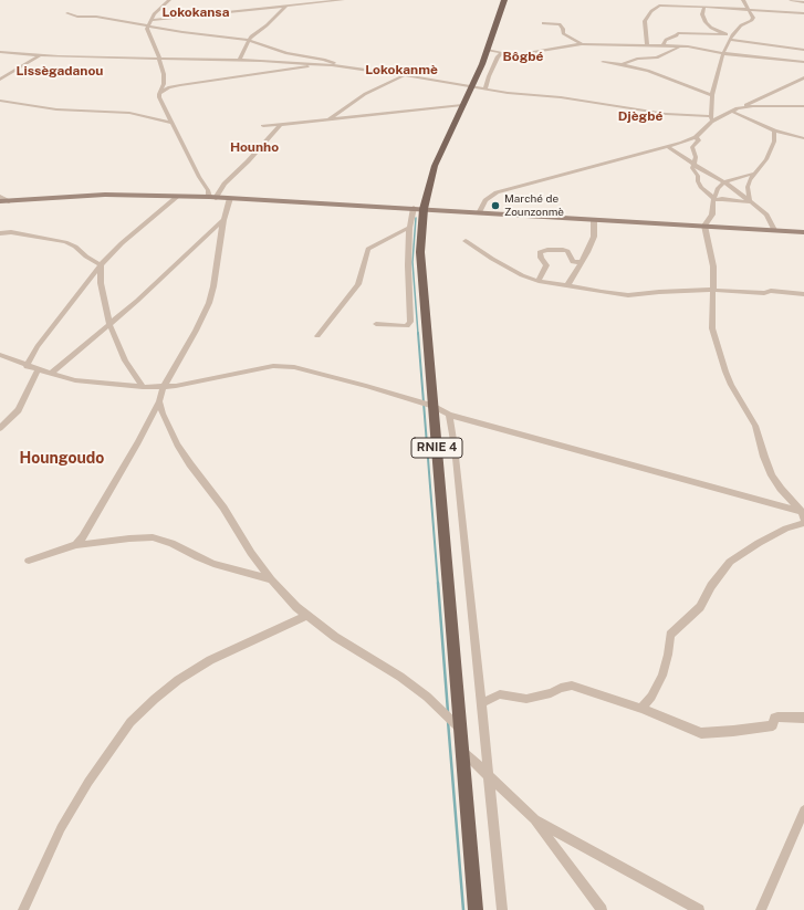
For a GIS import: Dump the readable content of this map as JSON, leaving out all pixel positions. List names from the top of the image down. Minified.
{"streets":{"main road":["RNIE 4"]},"districts":["Lokokansa","Bôgbé","Lokokanmè","Lissègadanou","Djègbé","Hounho","Houngoudo"],"places":["Marché de Zounzonmè"]}
